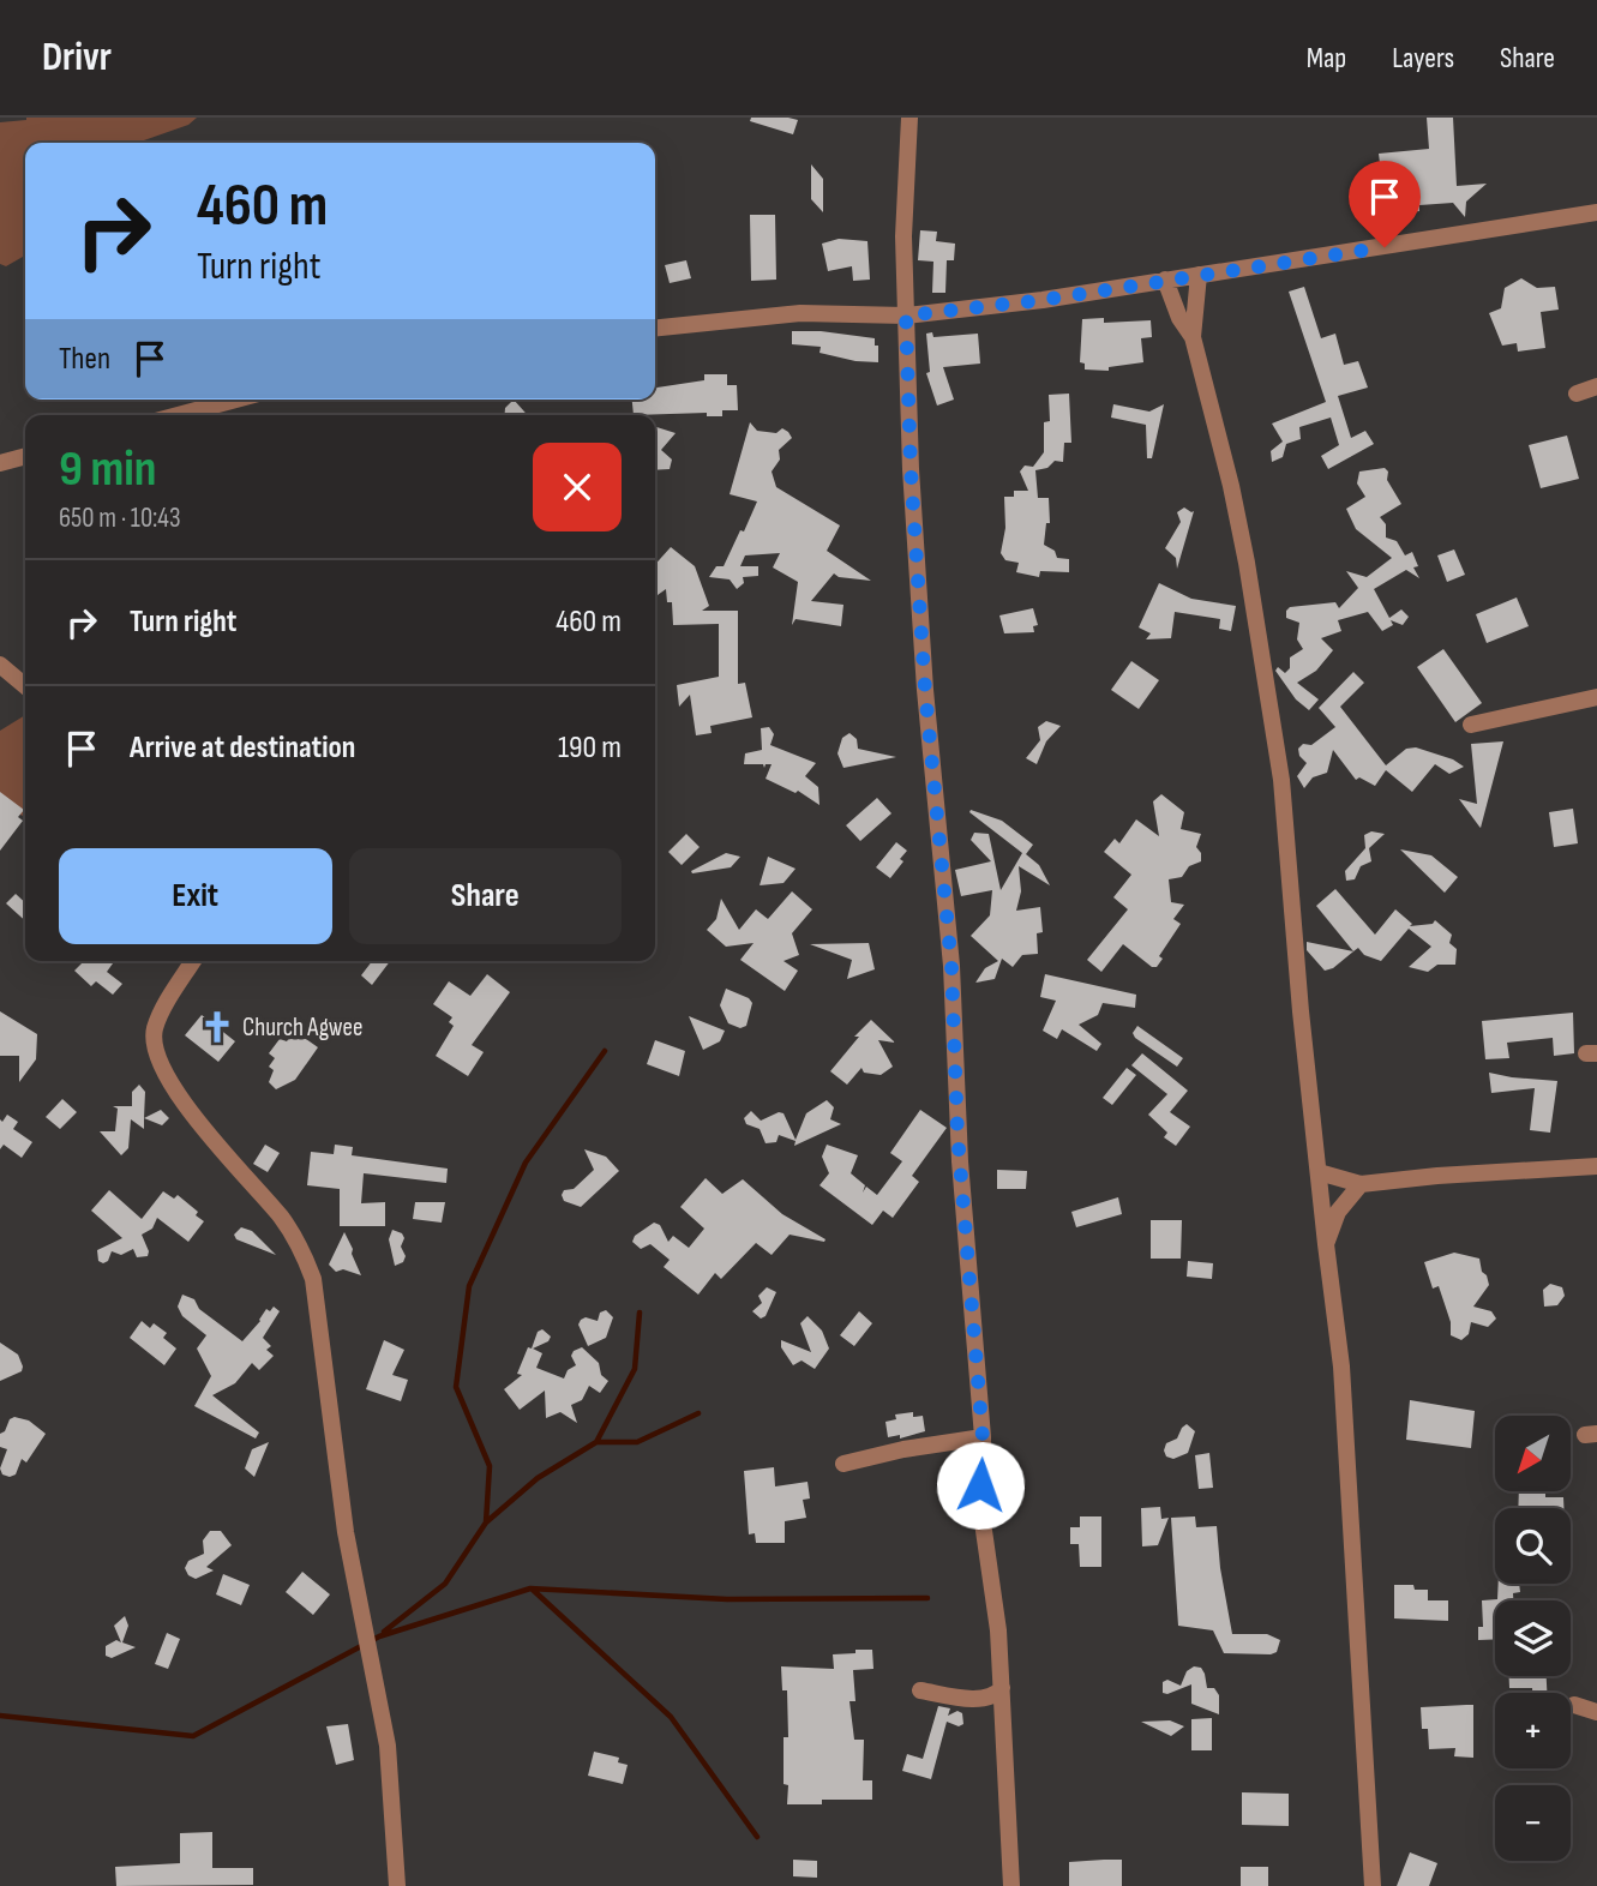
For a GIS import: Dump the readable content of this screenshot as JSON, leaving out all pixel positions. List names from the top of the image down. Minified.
{"places":{"church":["Church Agwee"]},"north":"bottom left","page":{"header":"Drivr","nav":["Map","Layers","Share"],"turn":["460 m","Turn right"],"then":"Then","heading":["9 min","650 m · 10:43"],"list":[{"name":"Turn right","value":"460 m"},{"name":"Arrive at destination","value":"190 m"}],"buttons":["Exit","Share"],"map_buttons":["+","−"]}}
